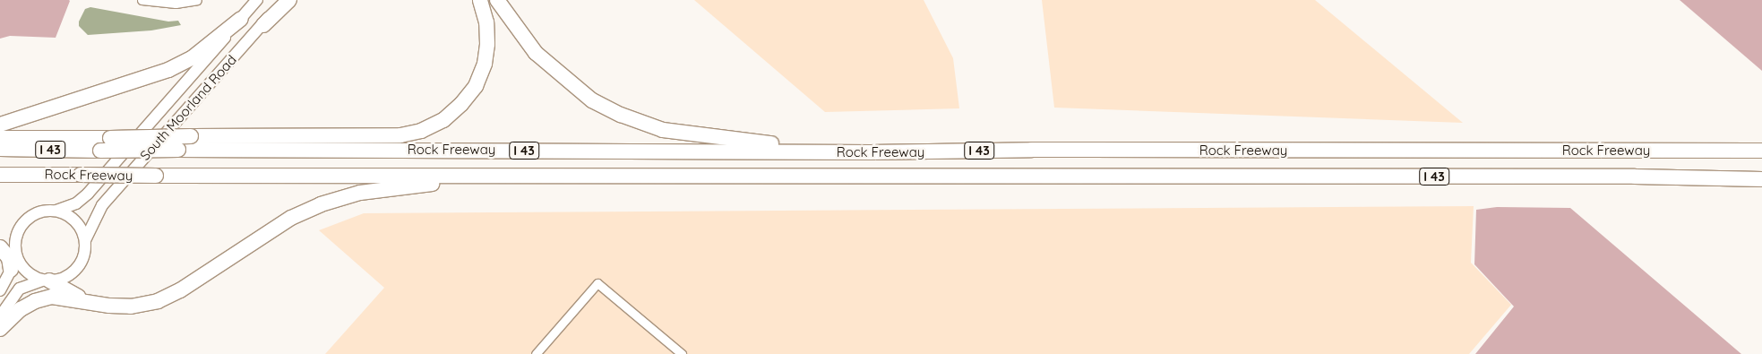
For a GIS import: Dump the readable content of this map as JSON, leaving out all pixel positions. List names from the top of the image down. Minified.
{"streets":{"highway":["I 43","Rock Freeway"],"main road":["South Moorland Road"]}}
